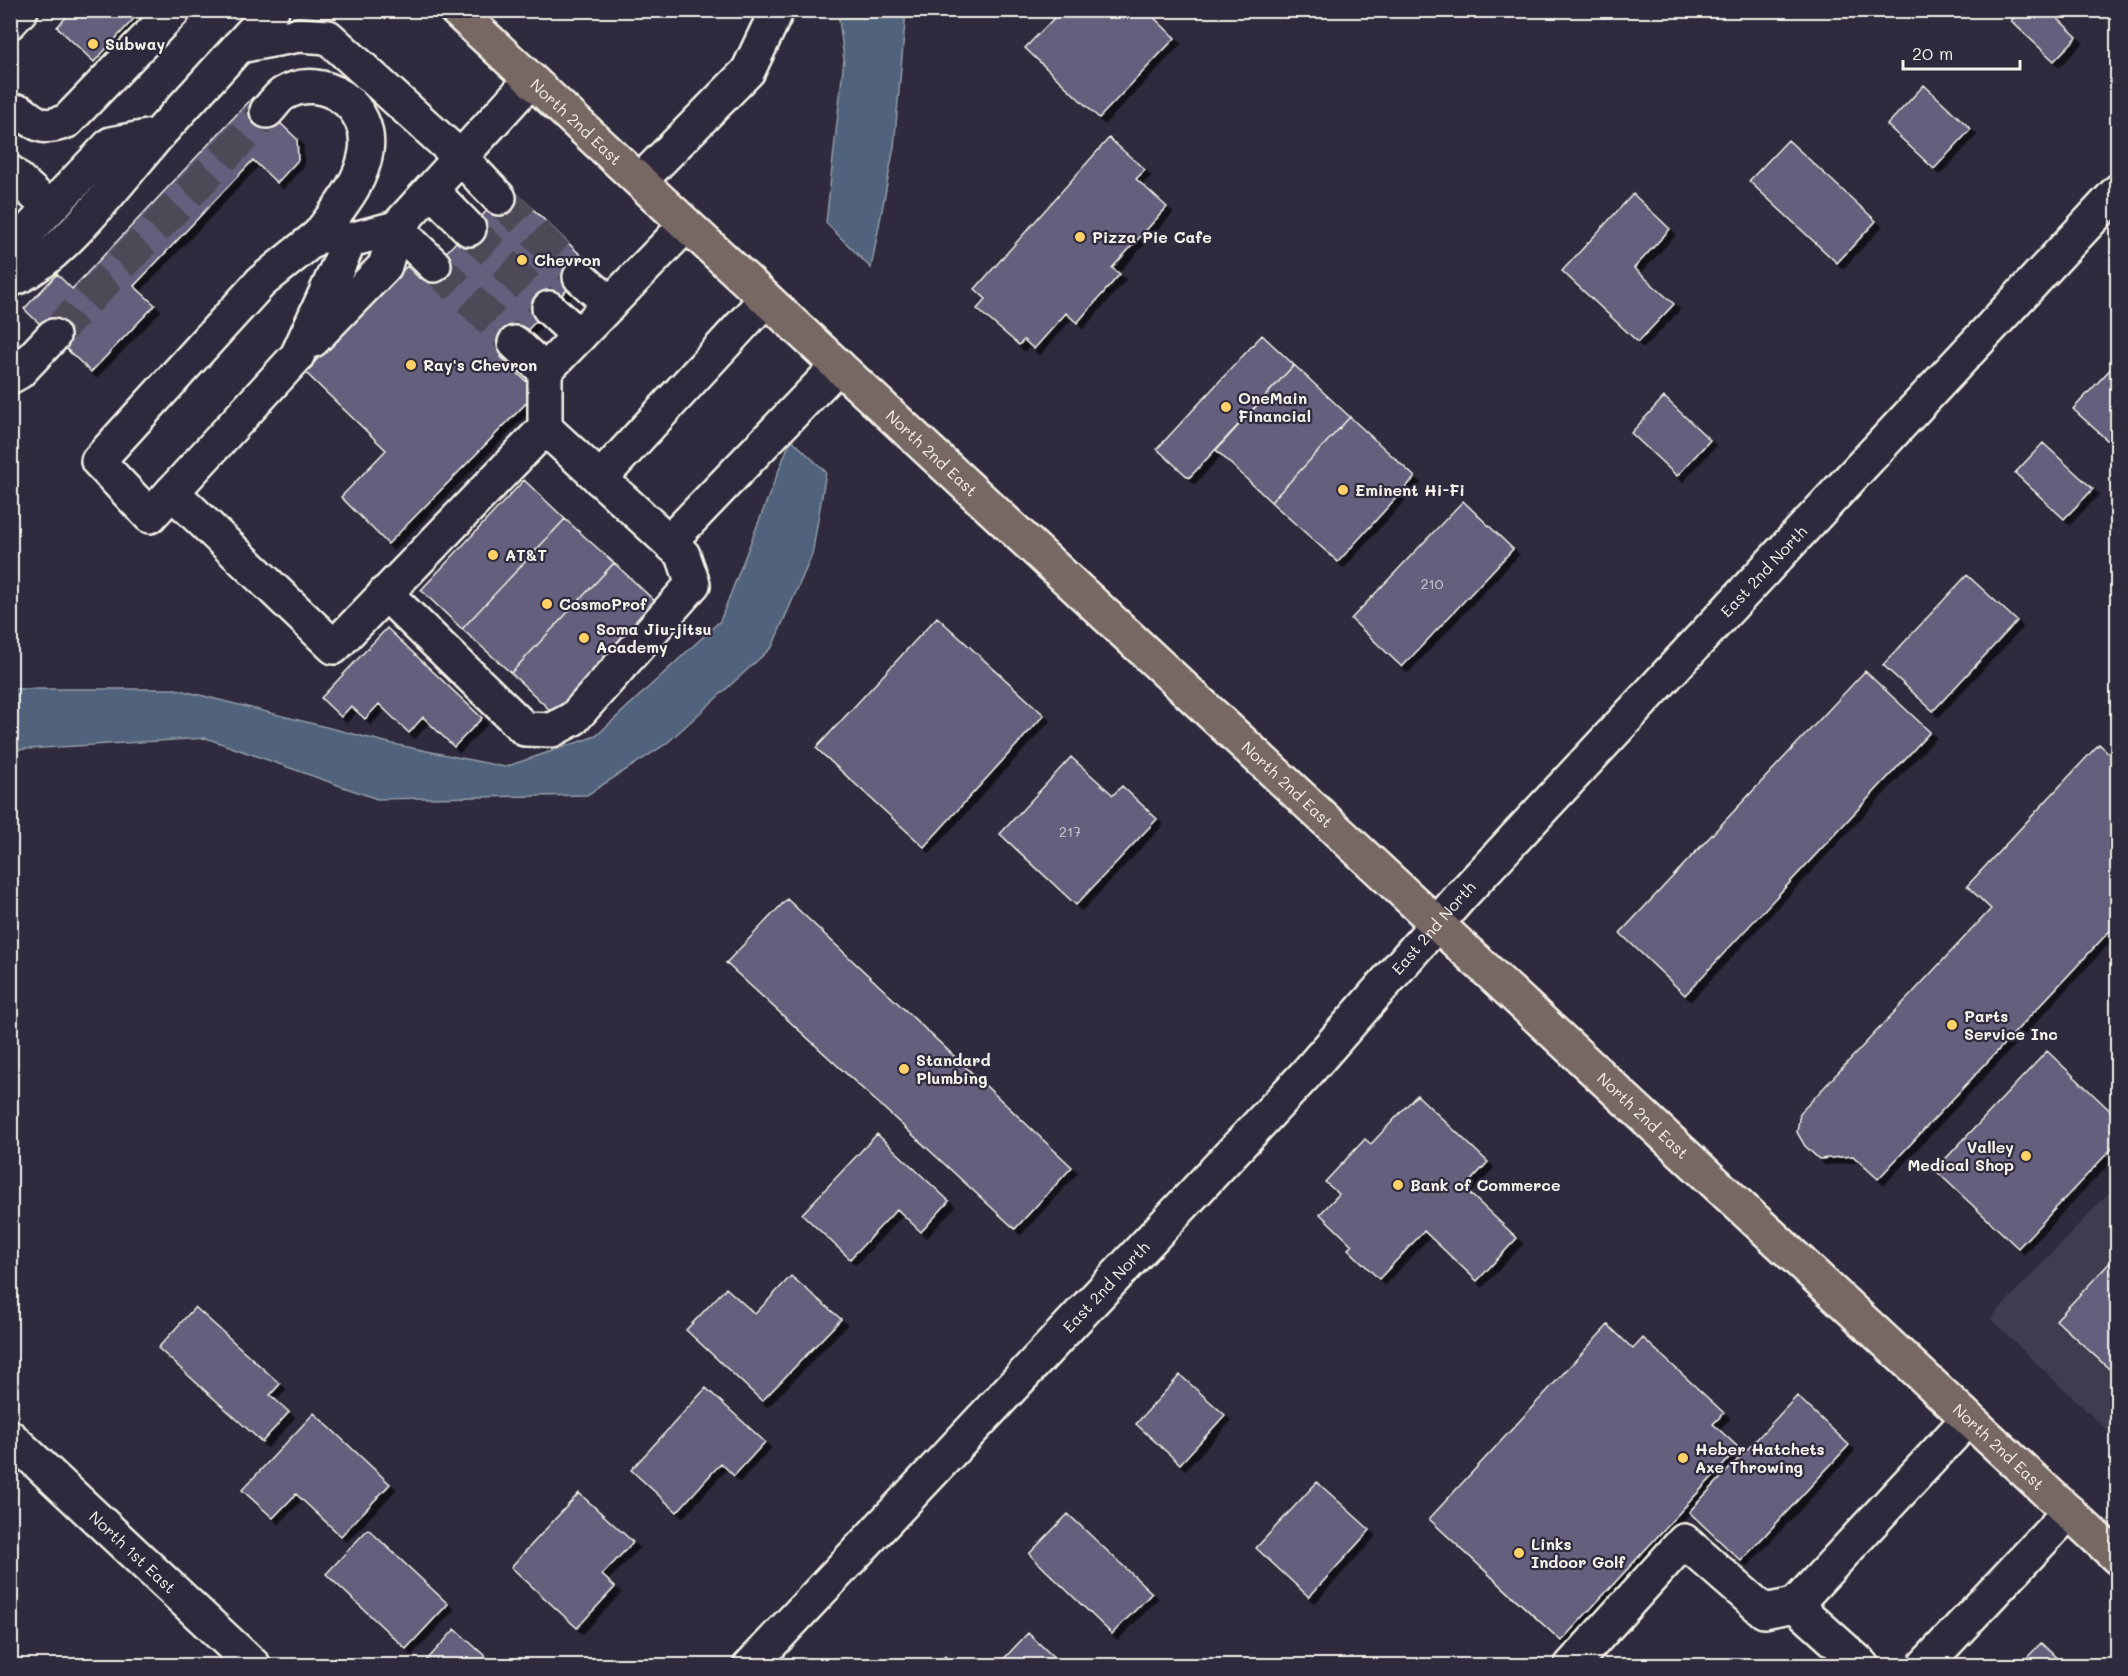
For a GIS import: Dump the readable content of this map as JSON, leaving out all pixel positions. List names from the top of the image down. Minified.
{"streets":{"main road":["North 2nd East"],"street":["East 2nd North","North 1st East"]},"crossings":[["North 2nd East","East 2nd North"]],"places":["Subway","Pizza Pie Cafe","Chevron","Ray's Chevron","OneMain Financial","Eminent Hi-Fi","AT&T","CosmoProf","Soma Jiu-jitsu Academy","Parts Service Inc","Standard Plumbing","Valley Medical Shop","Bank of Commerce","Heber Hatchets Axe Throwing","Links Indoor Golf"],"house_numbers":["210","217"],"scale_bar":"20 m"}
